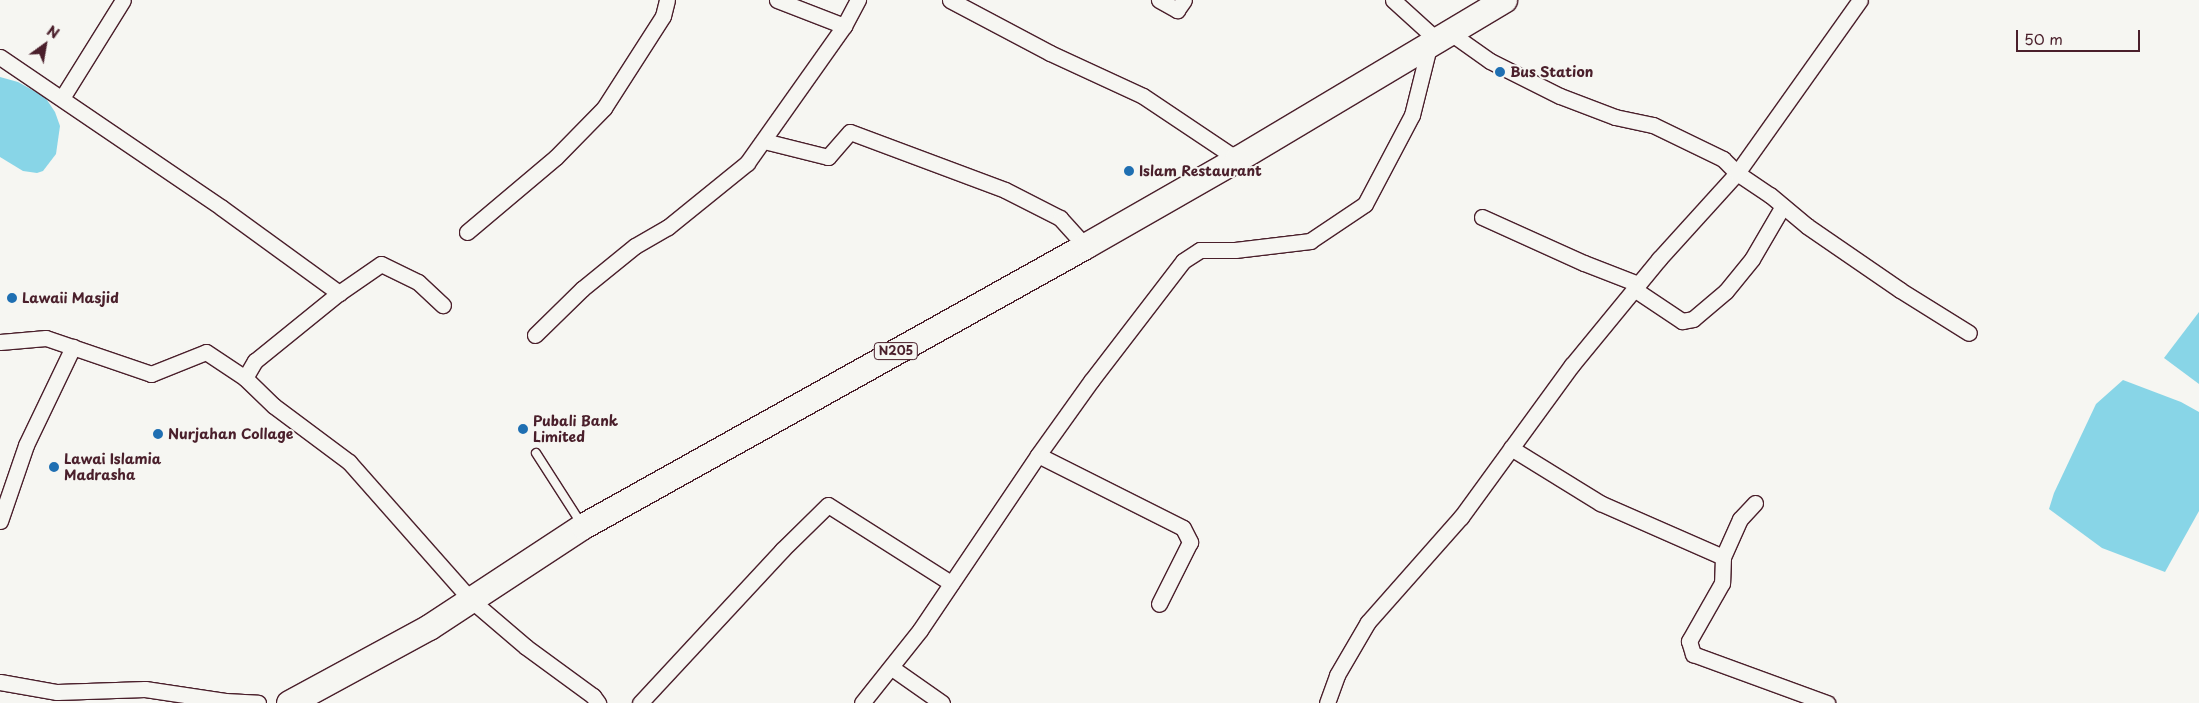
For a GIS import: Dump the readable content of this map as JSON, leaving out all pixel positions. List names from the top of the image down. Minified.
{"streets":{"highway":["N205"]},"places":["Bus Station","Islam Restaurant","Lawaii Masjid","Pubali Bank Limited","Nurjahan Collage","Lawai Islamia Madrasha"],"scale_bar":"50 m","north":"top right"}
